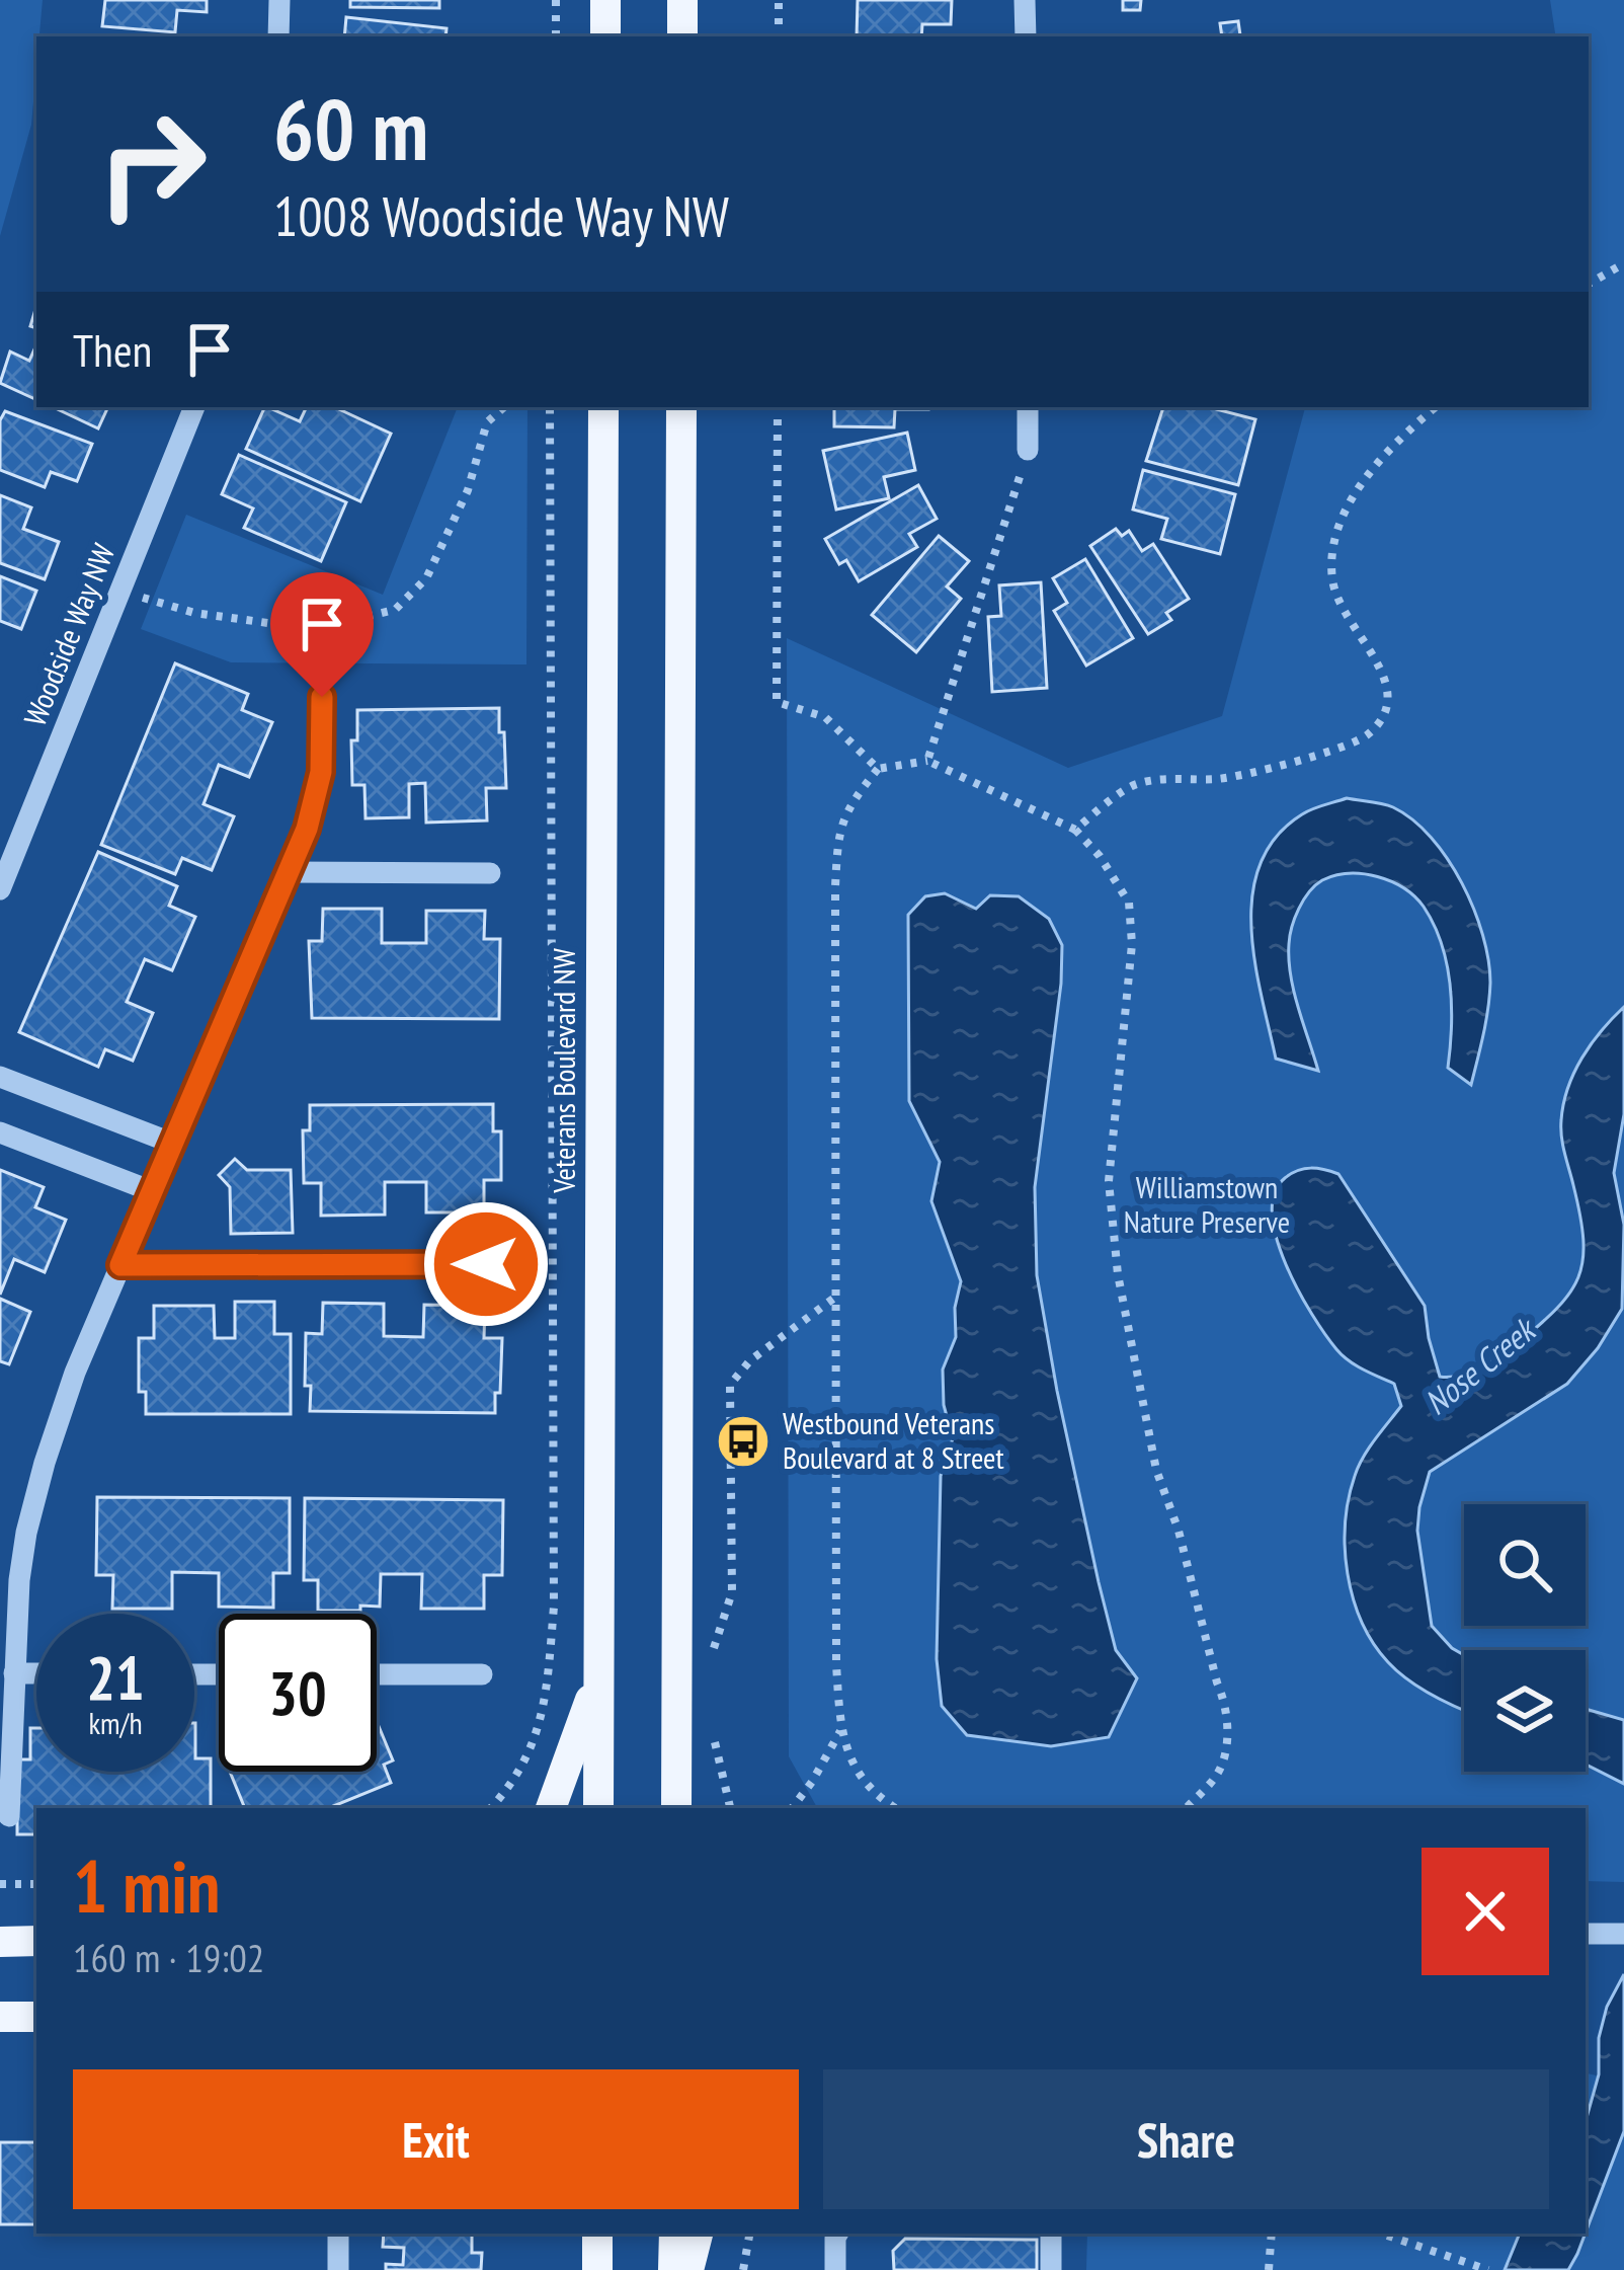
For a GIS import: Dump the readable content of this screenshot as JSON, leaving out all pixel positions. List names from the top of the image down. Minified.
{"streets":{"main road":["Veterans Boulevard NW"],"street":["Woodside Way NW"]},"water":["Nose Creek"],"parks":["Williamstown Nature Preserve"],"places":{"bus stop":["Westbound Veterans Boulevard at 8 Street"]},"page":{"turn":["60 m","1008 Woodside Way NW"],"then":"Then","speed":"21 km/h","limit":"30","heading":["1 min","160 m · 19:02"],"buttons":["Exit","Share"]}}
